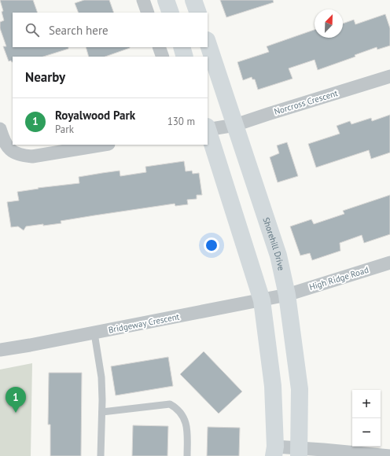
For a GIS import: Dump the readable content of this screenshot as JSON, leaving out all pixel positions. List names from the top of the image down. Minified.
{"streets":{"street":["Norcross Crescent","Shorehill Drive","High Ridge Road","Bridgeway Crescent"]},"crossings":[["Norcross Crescent","Shorehill Drive"],["Shorehill Drive","High Ridge Road"],["Shorehill Drive","Bridgeway Crescent"],["High Ridge Road","Bridgeway Crescent"]],"north":"top right","page":{"search":"Search here","heading":"Nearby","list":[{"mark":"1","name":"Royalwood Park","note":"Park","value":"130 m"}],"pins":"1","map_buttons":["+","−"]}}
